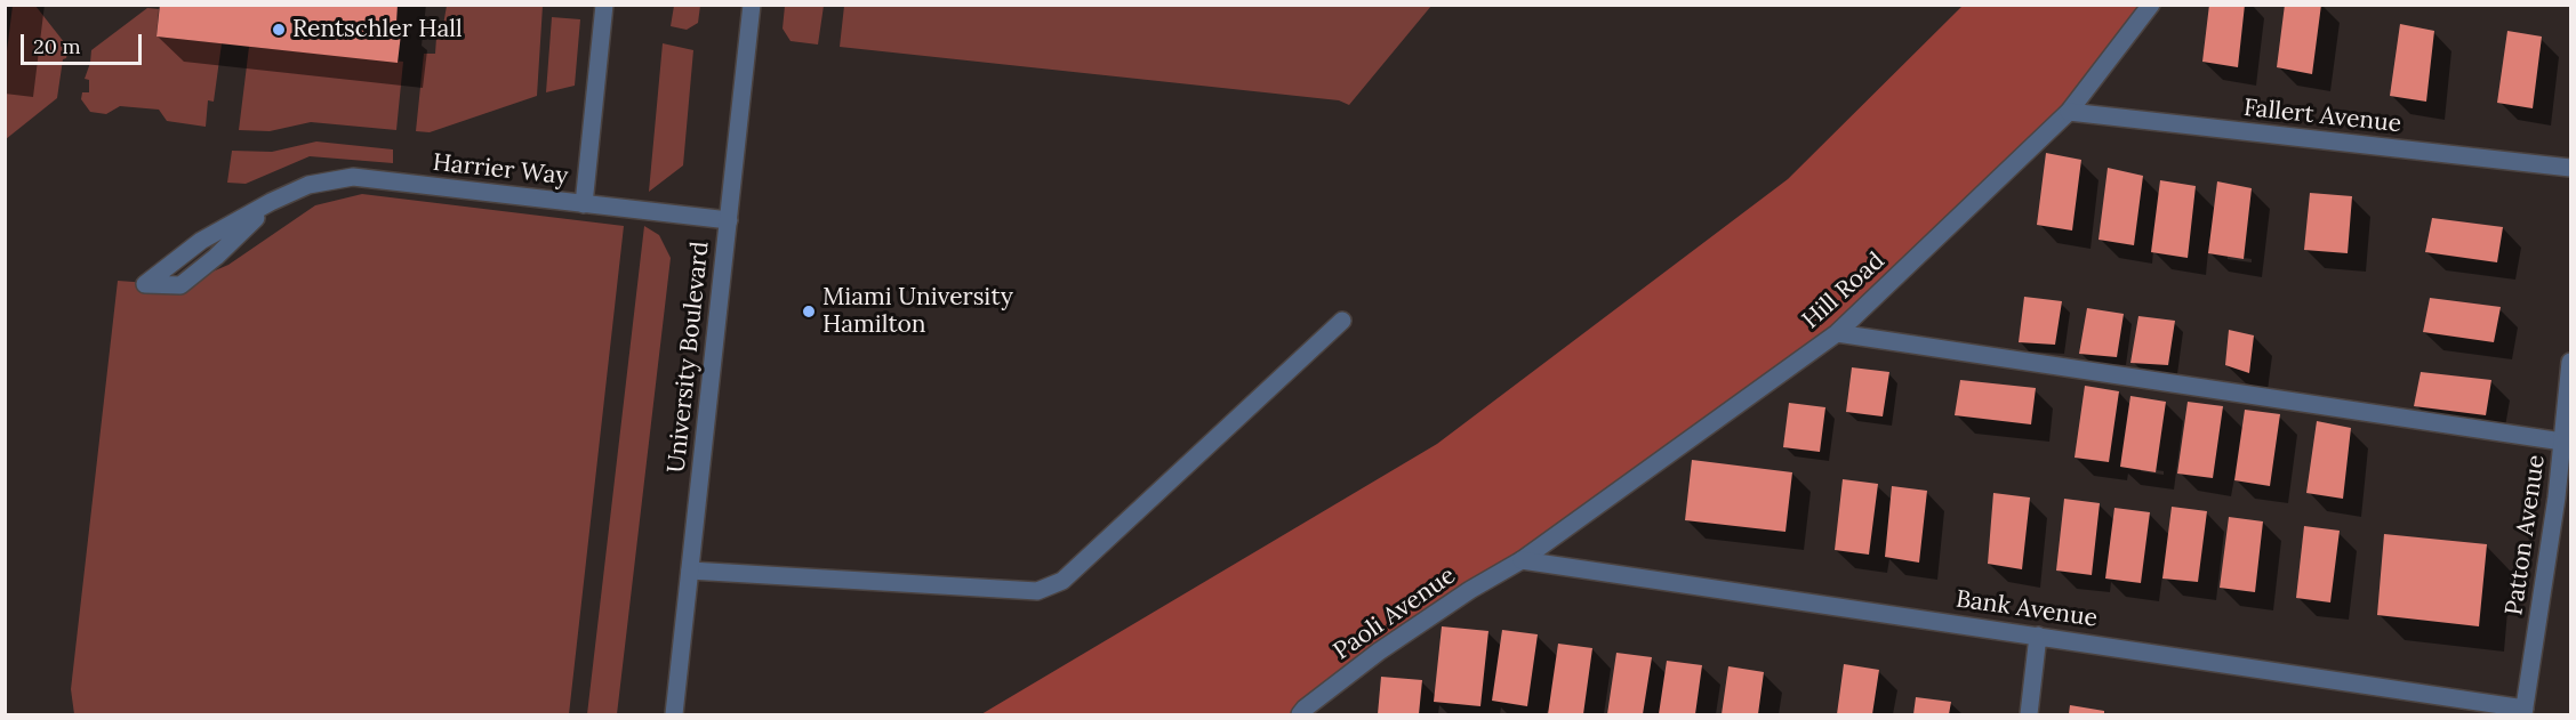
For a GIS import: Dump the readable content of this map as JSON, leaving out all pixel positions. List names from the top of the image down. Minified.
{"streets":{"street":["Fallert Avenue","Harrier Way","Hill Road","University Boulevard","Patton Avenue","Bank Avenue","Paoli Avenue"]},"crossings":[["Fallert Avenue","Hill Road"],["Harrier Way","University Boulevard"],["Hill Road","Bank Avenue"],["Hill Road","Paoli Avenue"],["Patton Avenue","Bank Avenue"],["Bank Avenue","Paoli Avenue"]],"places":["Rentschler Hall","Miami University Hamilton"],"scale_bar":"20 m"}
